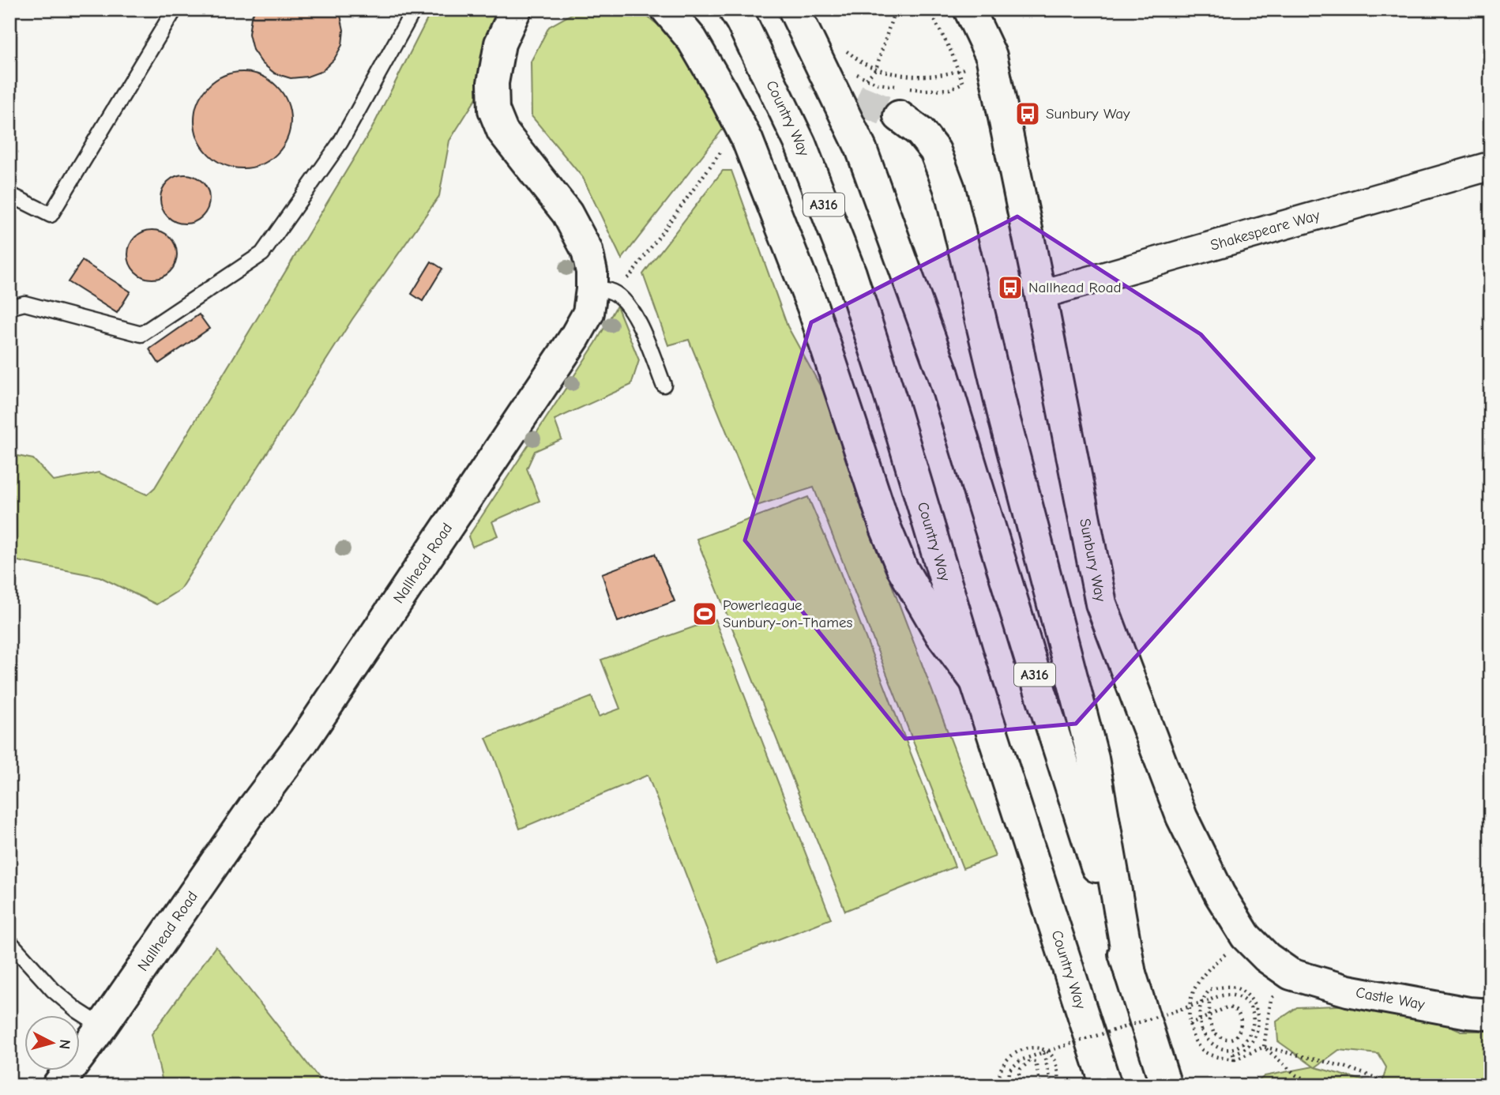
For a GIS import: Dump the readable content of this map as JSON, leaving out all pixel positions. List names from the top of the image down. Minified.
{"streets":{"main road":["Country Way","A316","Sunbury Way","Nallhead Road","Castle Way"],"street":["Shakespeare Way"]},"crossings":[["Shakespeare Way","Sunbury Way"],["Sunbury Way","Castle Way"]],"places":{"bus stop":["Sunbury Way","Nallhead Road"],"sports":["Powerleague Sunbury-on-Thames"]},"north":"right"}
